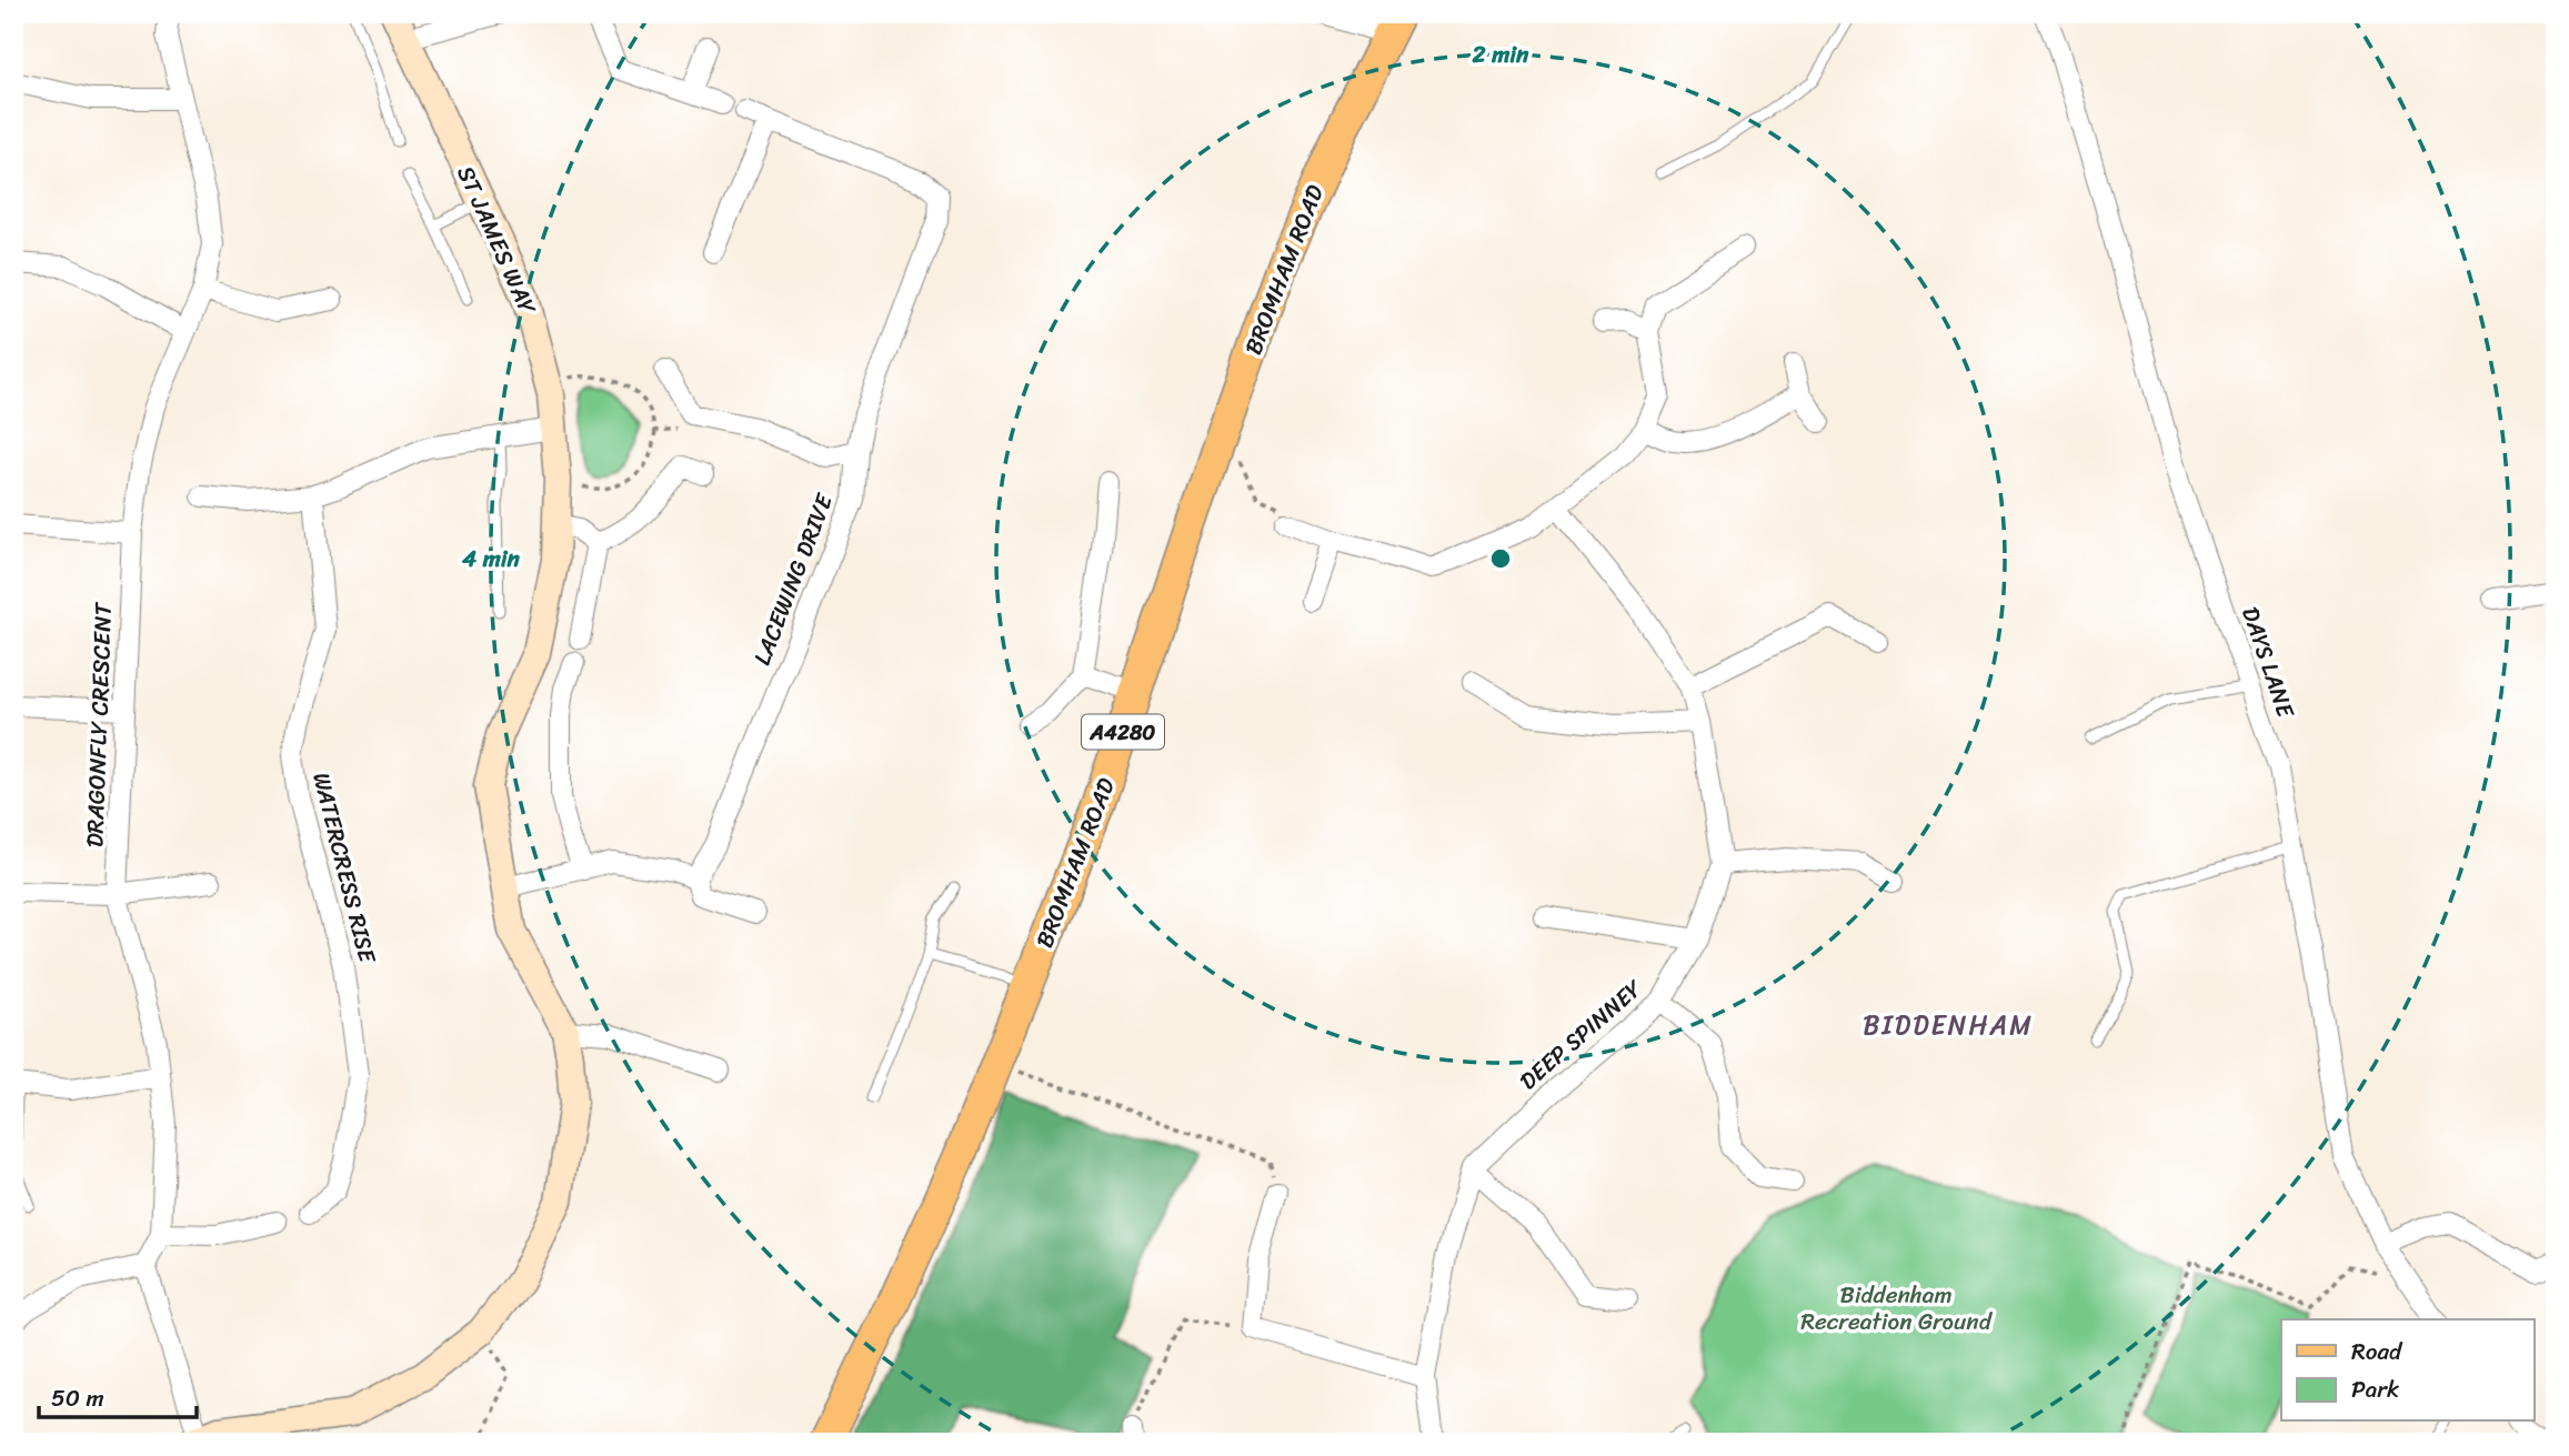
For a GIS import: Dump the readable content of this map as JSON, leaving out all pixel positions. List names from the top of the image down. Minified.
{"streets":{"main road":["BROMHAM ROAD","A4280"],"street":["ST JAMES WAY","LACEWING DRIVE","DAYS LANE","DRAGONFLY CRESCENT","WATERCRESS RISE","DEEP SPINNEY"]},"districts":["BIDDENHAM"],"parks":["Biddenham Recreation Ground"],"legend":["Road","Park"],"scale_bar":"50 m","rings":["2 min","4 min"]}
